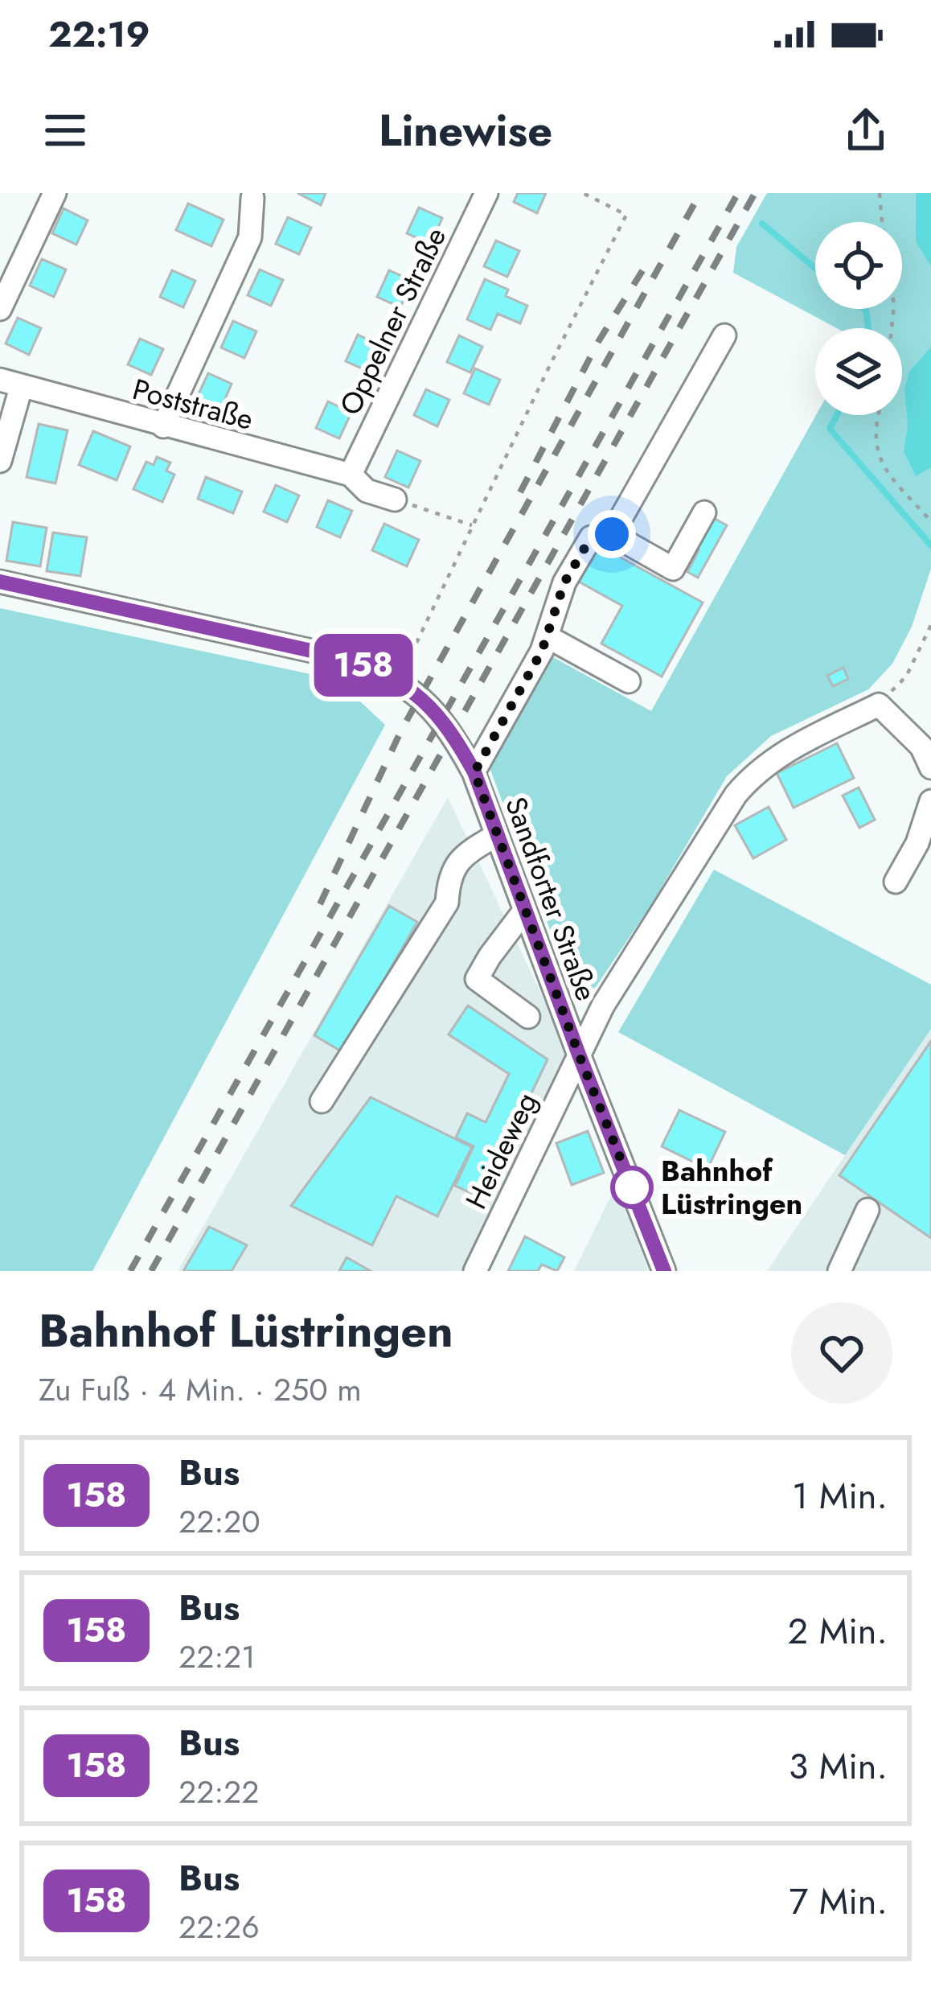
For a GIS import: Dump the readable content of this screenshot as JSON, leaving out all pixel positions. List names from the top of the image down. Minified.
{"streets":{"street":["Oppelner Straße","Poststraße","Sandforter Straße","Heideweg"]},"crossings":[["Oppelner Straße","Poststraße"],["Sandforter Straße","Heideweg"]],"places":["Bahnhof Lüstringen"],"lines":["bus line 158"],"page":{"status":"22:19","header":"Linewise","on_map":"158","heading":["Bahnhof Lüstringen","Zu Fuß · 4 Min. · 250 m"],"list":[{"mark":"158","name":"Bus","note":"22:20","value":"1 Min."},{"mark":"158","name":"Bus","note":"22:21","value":"2 Min."},{"mark":"158","name":"Bus","note":"22:22","value":"3 Min."},{"mark":"158","name":"Bus","note":"22:26","value":"7 Min."}]}}
